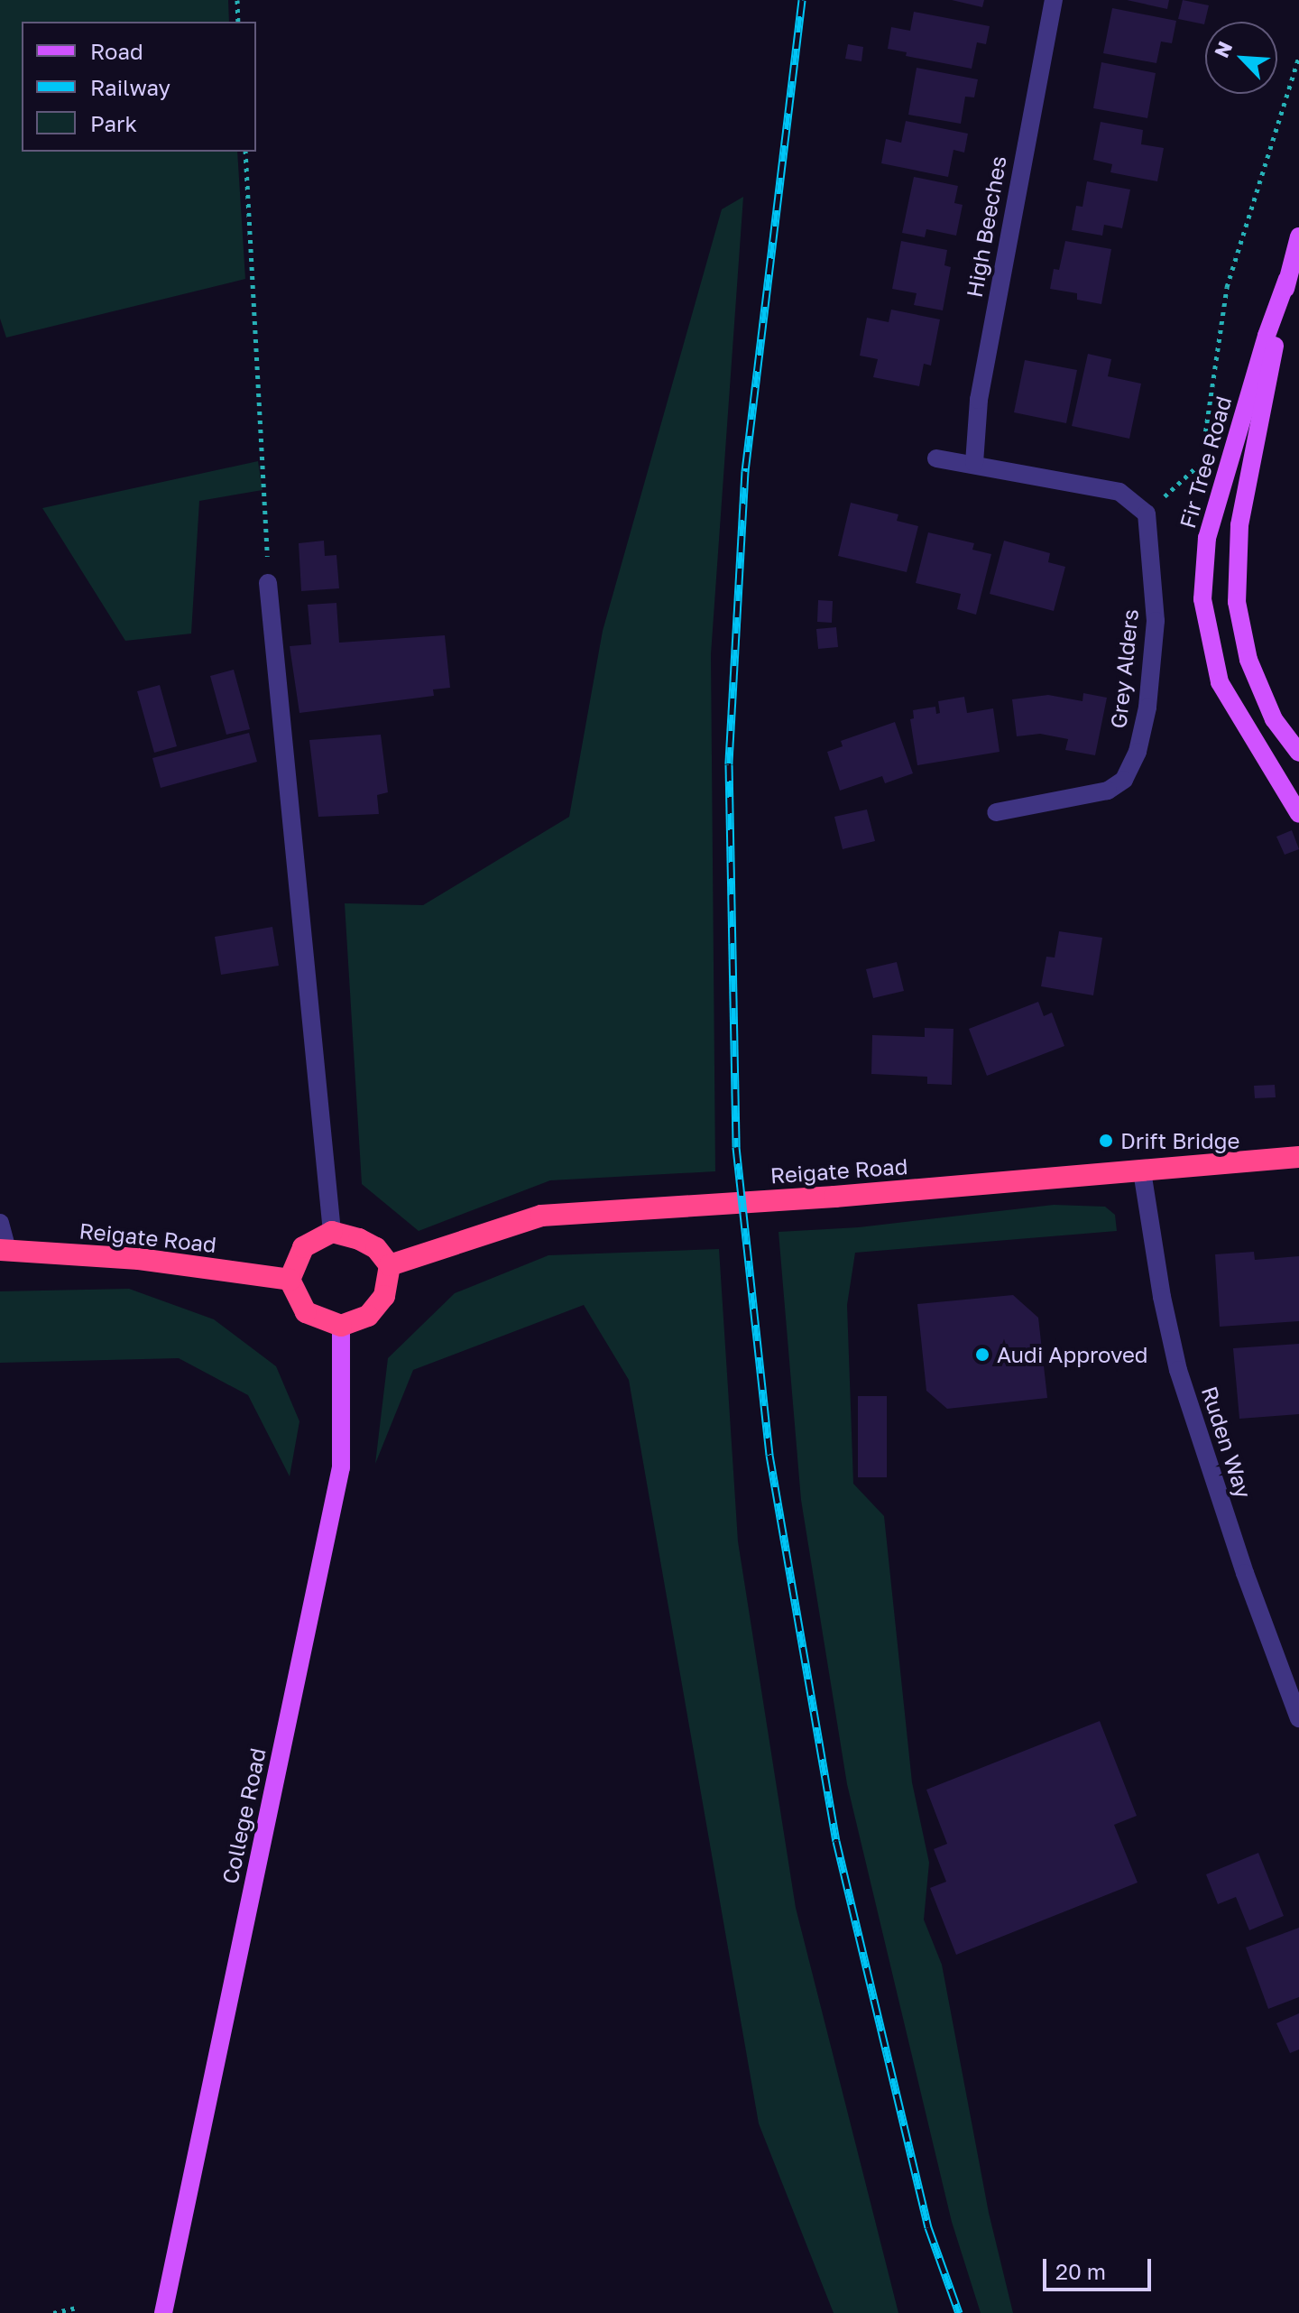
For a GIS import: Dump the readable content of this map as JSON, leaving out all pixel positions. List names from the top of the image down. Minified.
{"streets":{"highway":["Reigate Road"],"main road":["Fir Tree Road","College Road"],"street":["High Beeches","Grey Alders","Ruden Way"]},"crossings":[["Reigate Road","Ruden Way"],["Reigate Road","College Road"]],"places":["Drift Bridge","Audi Approved"],"legend":["Road","Railway","Park"],"scale_bar":"20 m","north":"top left"}
